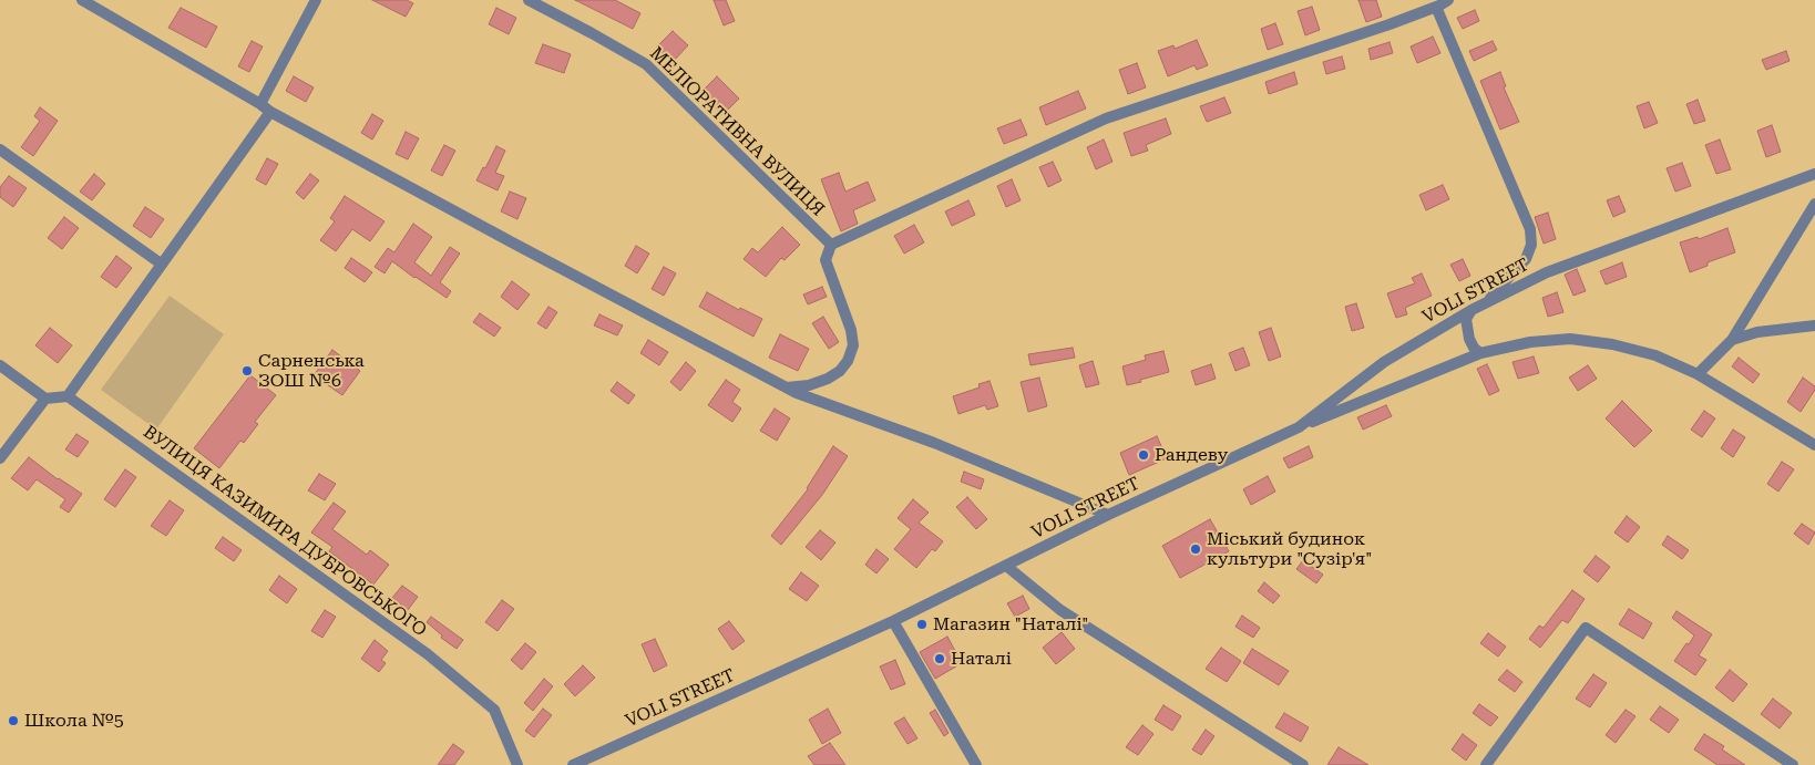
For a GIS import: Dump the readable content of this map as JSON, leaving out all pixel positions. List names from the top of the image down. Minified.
{"streets":{"street":["МЕЛІОРАТИВНА ВУЛИЦЯ","VOLI STREET","ВУЛИЦЯ КАЗИМИРА ДУБРОВСЬКОГО"]},"places":["Сарненська ЗОШ №6","Рандеву","Міський будинок культури \"Сузір'я\"","Магазин \"Наталі\"","Наталі","Школа №5"]}
